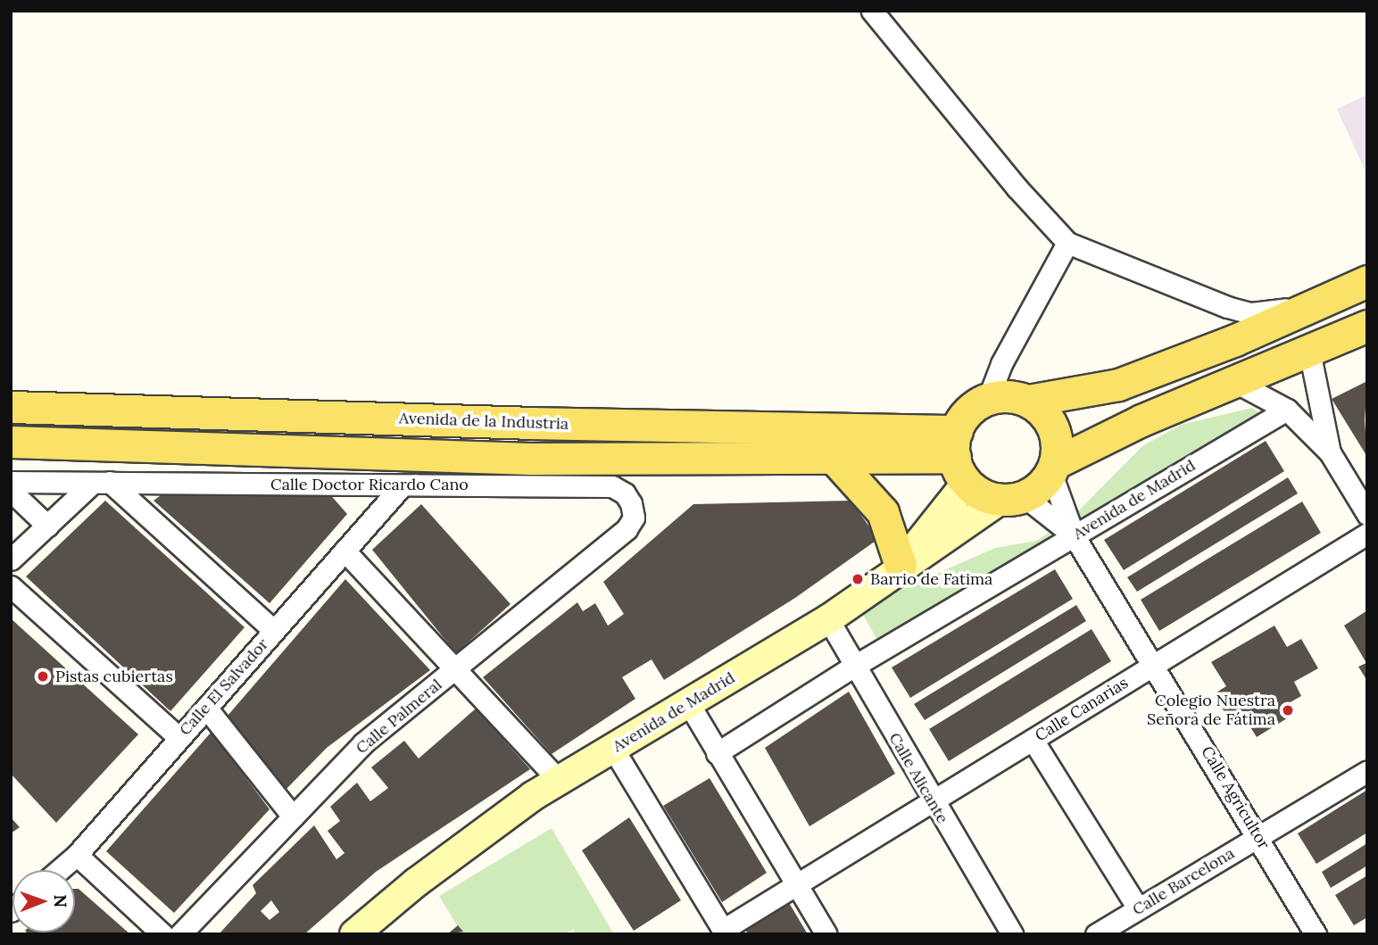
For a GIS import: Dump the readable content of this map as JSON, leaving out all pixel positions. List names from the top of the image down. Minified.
{"streets":{"main road":["Avenida de la Industria","Avenida de Madrid"],"street":["Calle Doctor Ricardo Cano","Calle El Salvador","Calle Canarias","Calle Palmeral","Calle Alicante","Calle Agricultor","Calle Barcelona"]},"crossings":[["Avenida de la Industria","Avenida de Madrid"],["Avenida de la Industria","Calle Agricultor"],["Calle Doctor Ricardo Cano","Calle El Salvador"],["Calle Doctor Ricardo Cano","Calle Palmeral"],["Avenida de Madrid","Calle Alicante"],["Avenida de Madrid","Calle Agricultor"],["Calle Canarias","Calle Alicante"],["Calle Canarias","Calle Agricultor"],["Calle Agricultor","Calle Barcelona"]],"places":["Barrio de Fatima","Pistas cubiertas","Colegio Nuestra Señora de Fátima"],"north":"right"}
